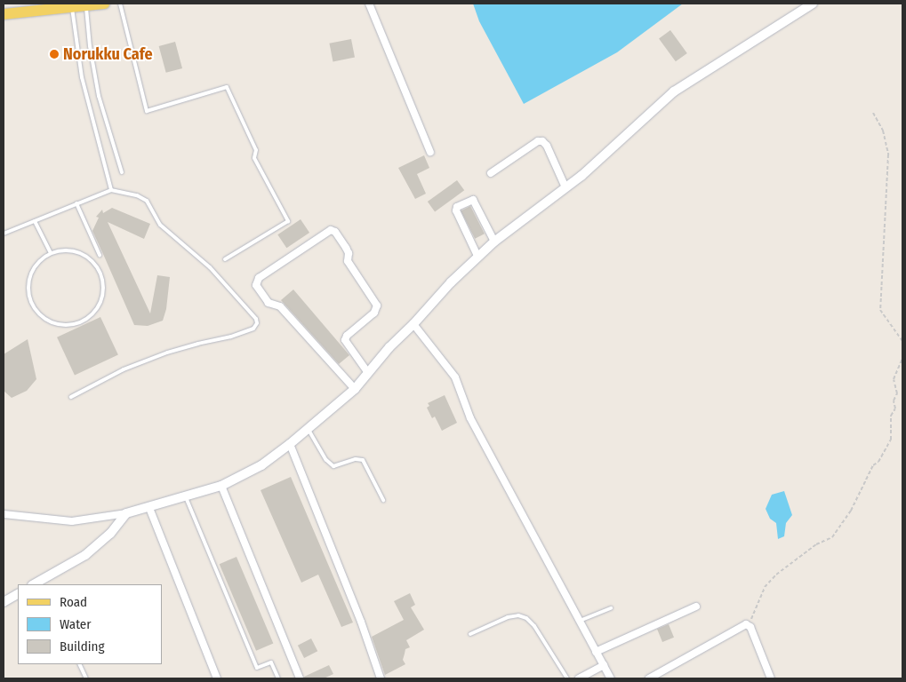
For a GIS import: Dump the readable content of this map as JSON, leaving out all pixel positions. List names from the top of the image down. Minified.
{"places":["Norukku Cafe"],"legend":["Road","Water","Building"]}
